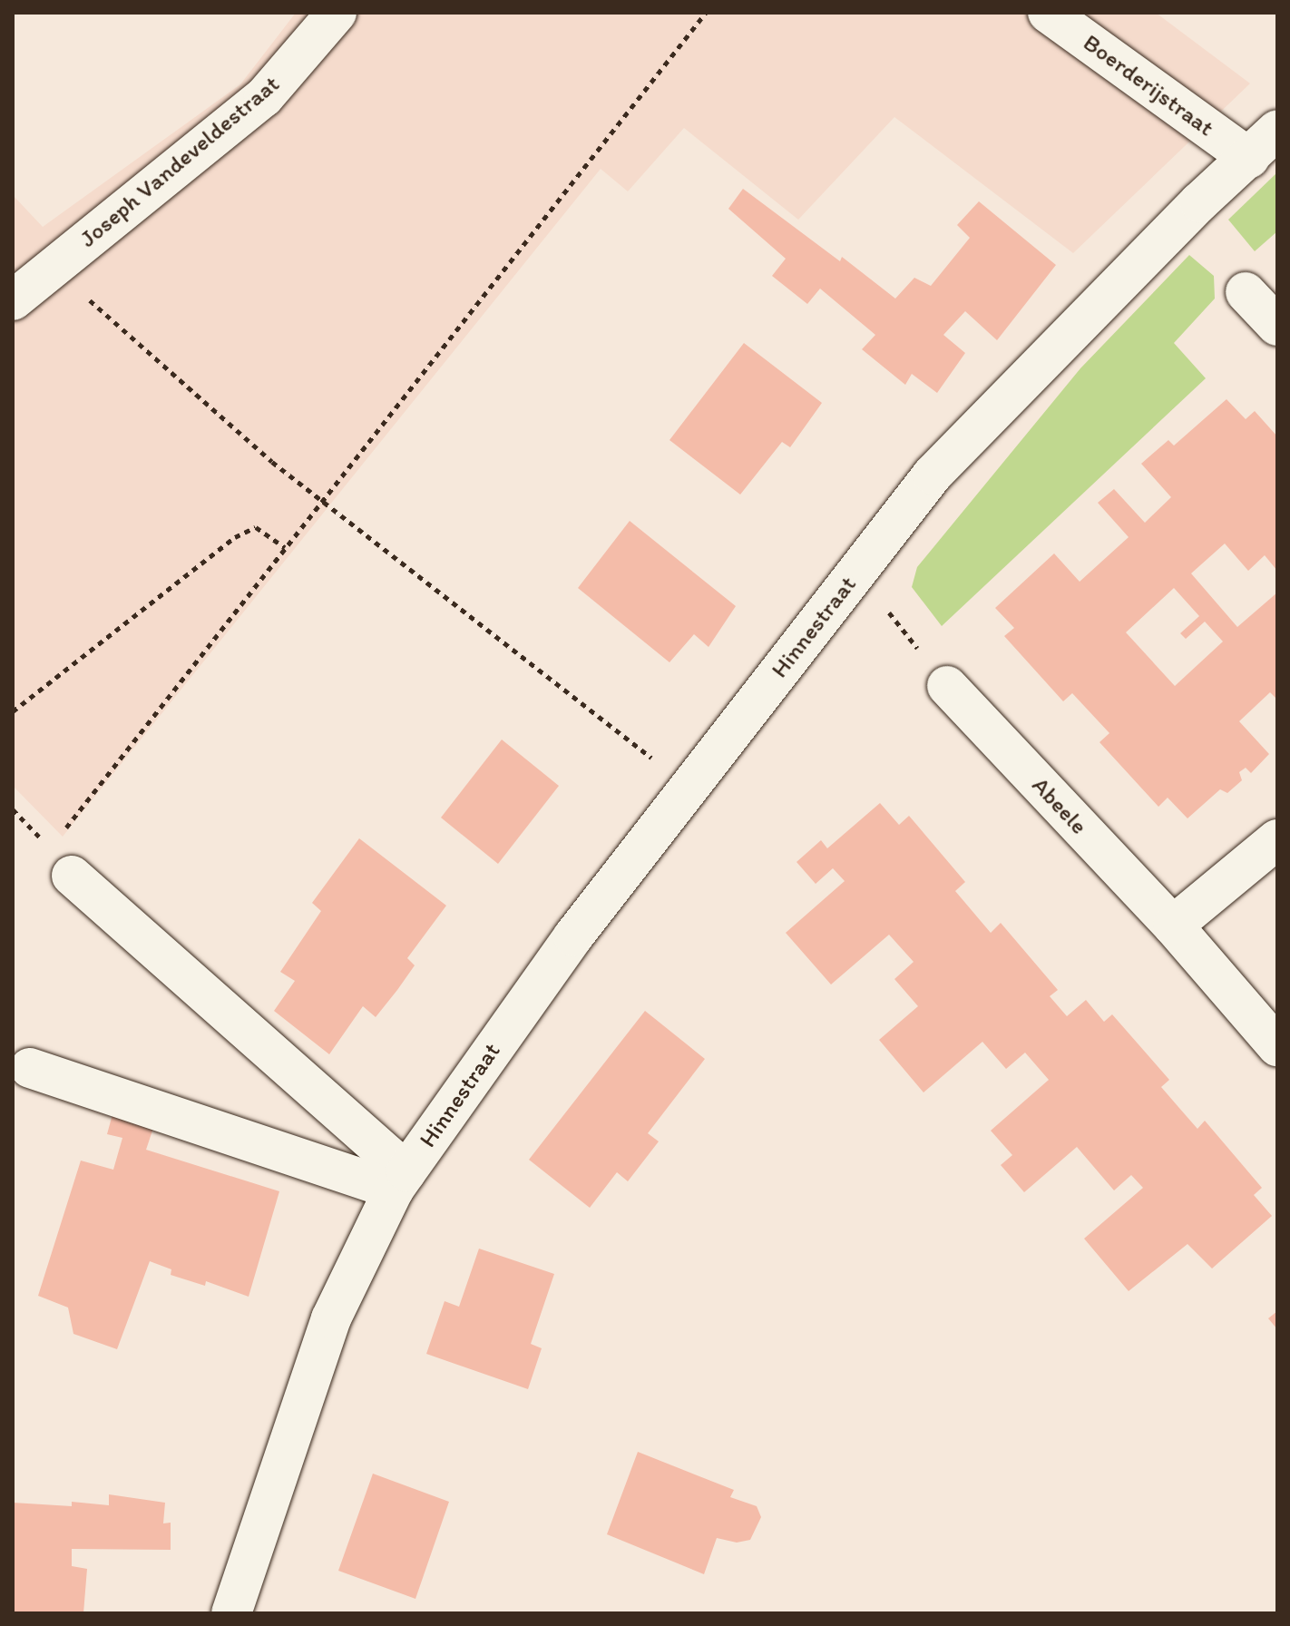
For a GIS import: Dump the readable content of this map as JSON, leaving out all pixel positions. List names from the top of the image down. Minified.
{"streets":{"street":["Boerderijstraat","Joseph Vandeveldestraat","Hinnestraat","Abeele"]},"crossings":[["Boerderijstraat","Hinnestraat"]]}
